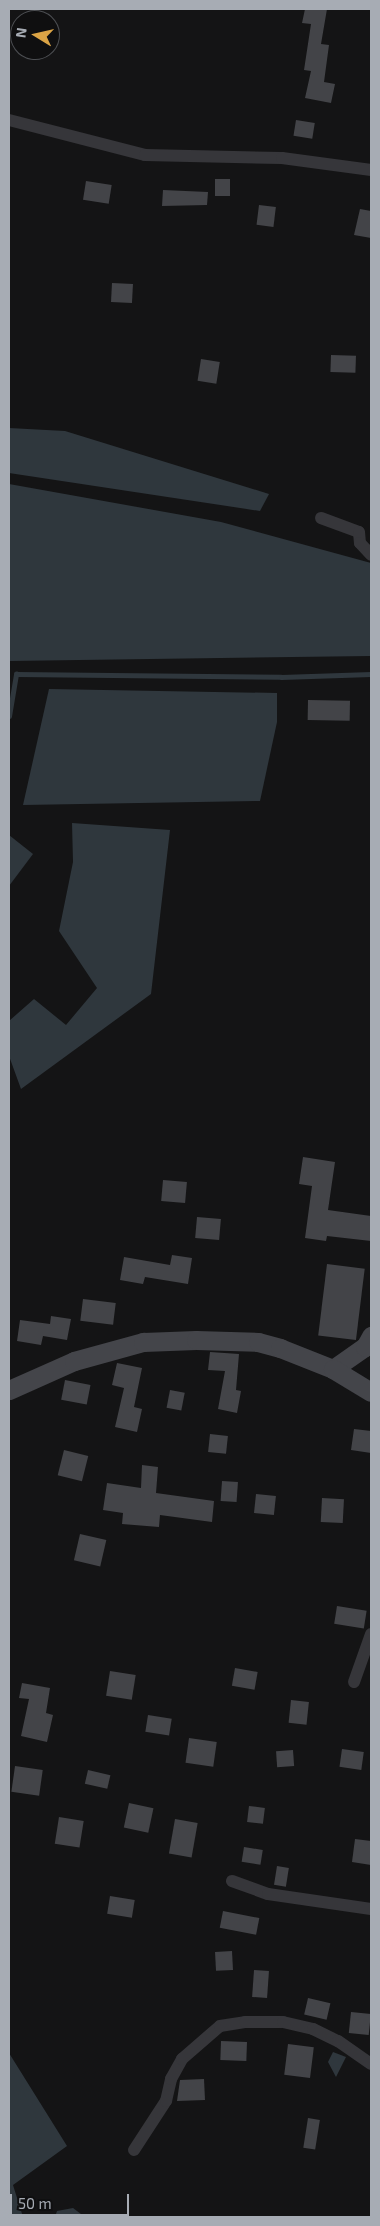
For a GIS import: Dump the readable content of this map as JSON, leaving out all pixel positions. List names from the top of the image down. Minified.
{"scale_bar":"50 m","north":"left"}
